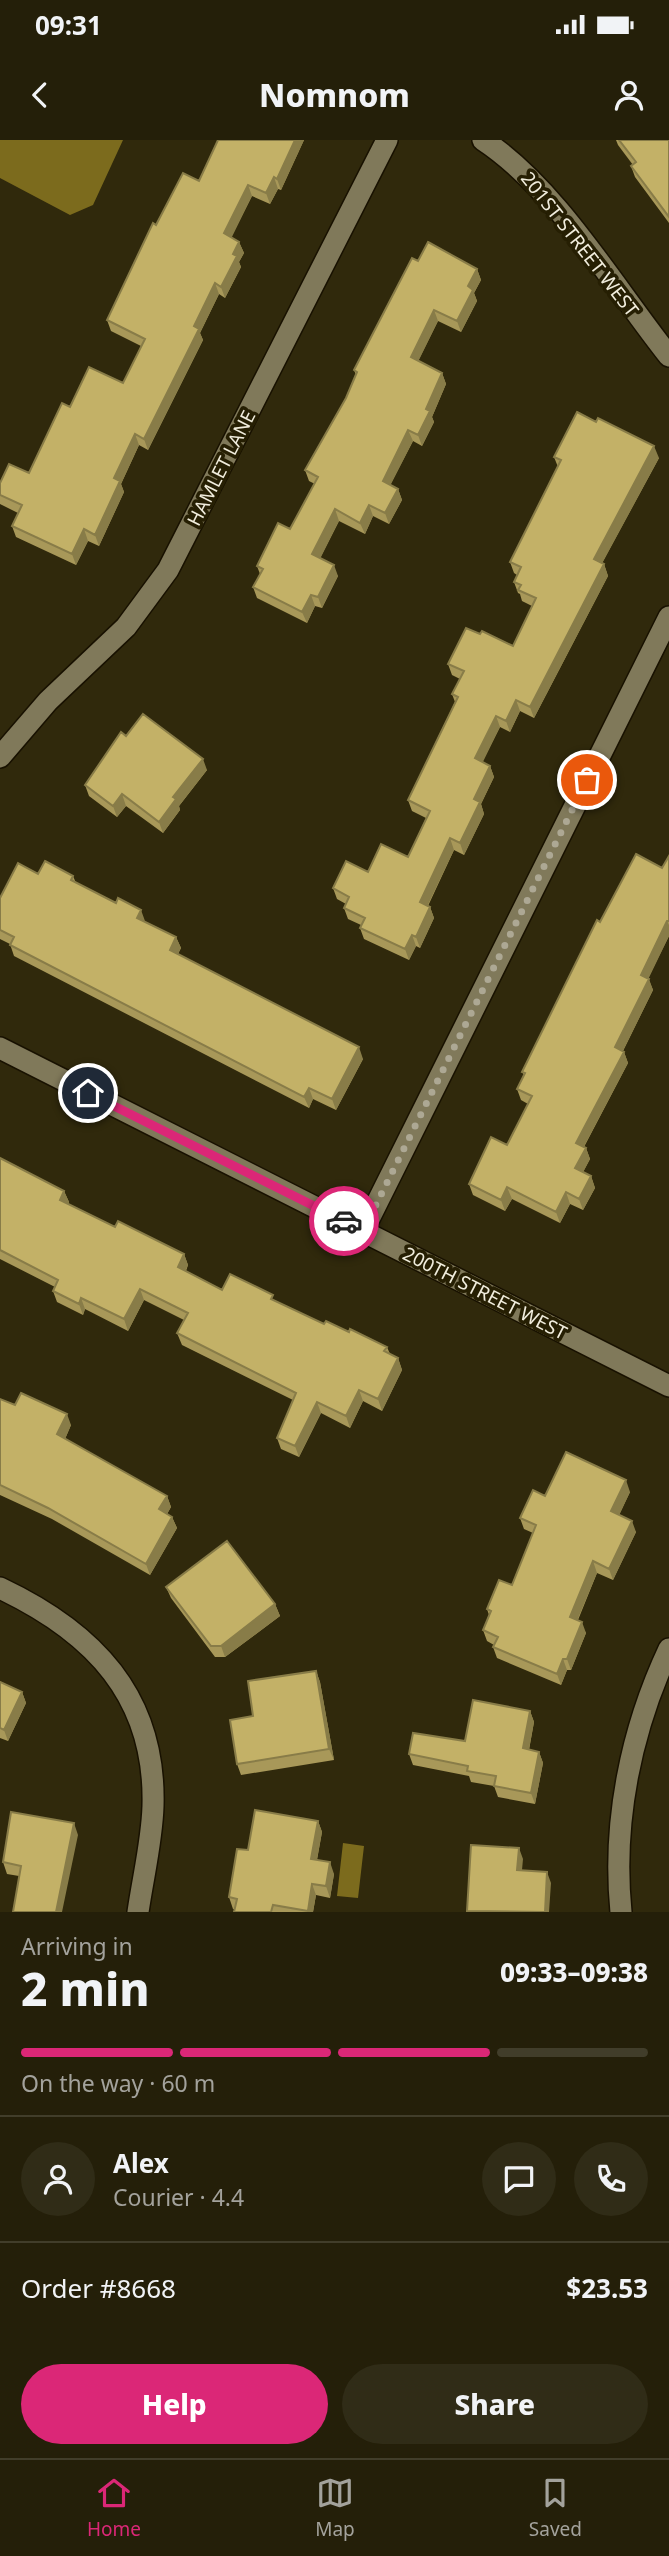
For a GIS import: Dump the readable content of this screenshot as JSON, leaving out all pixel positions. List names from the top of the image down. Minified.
{"streets":{"street":["201ST STREET WEST","HAMLET LANE","200TH STREET WEST"]},"page":{"status":"09:31","header":"Nomnom","heading":["2 min","Arriving in","09:33–09:38"],"panel":["Alex","Courier · 4.4","Order #8668","$23.53"],"bar":"On the way · 60 m","buttons":["Help","Share"],"tabs":["Home","Map","Saved"]}}
